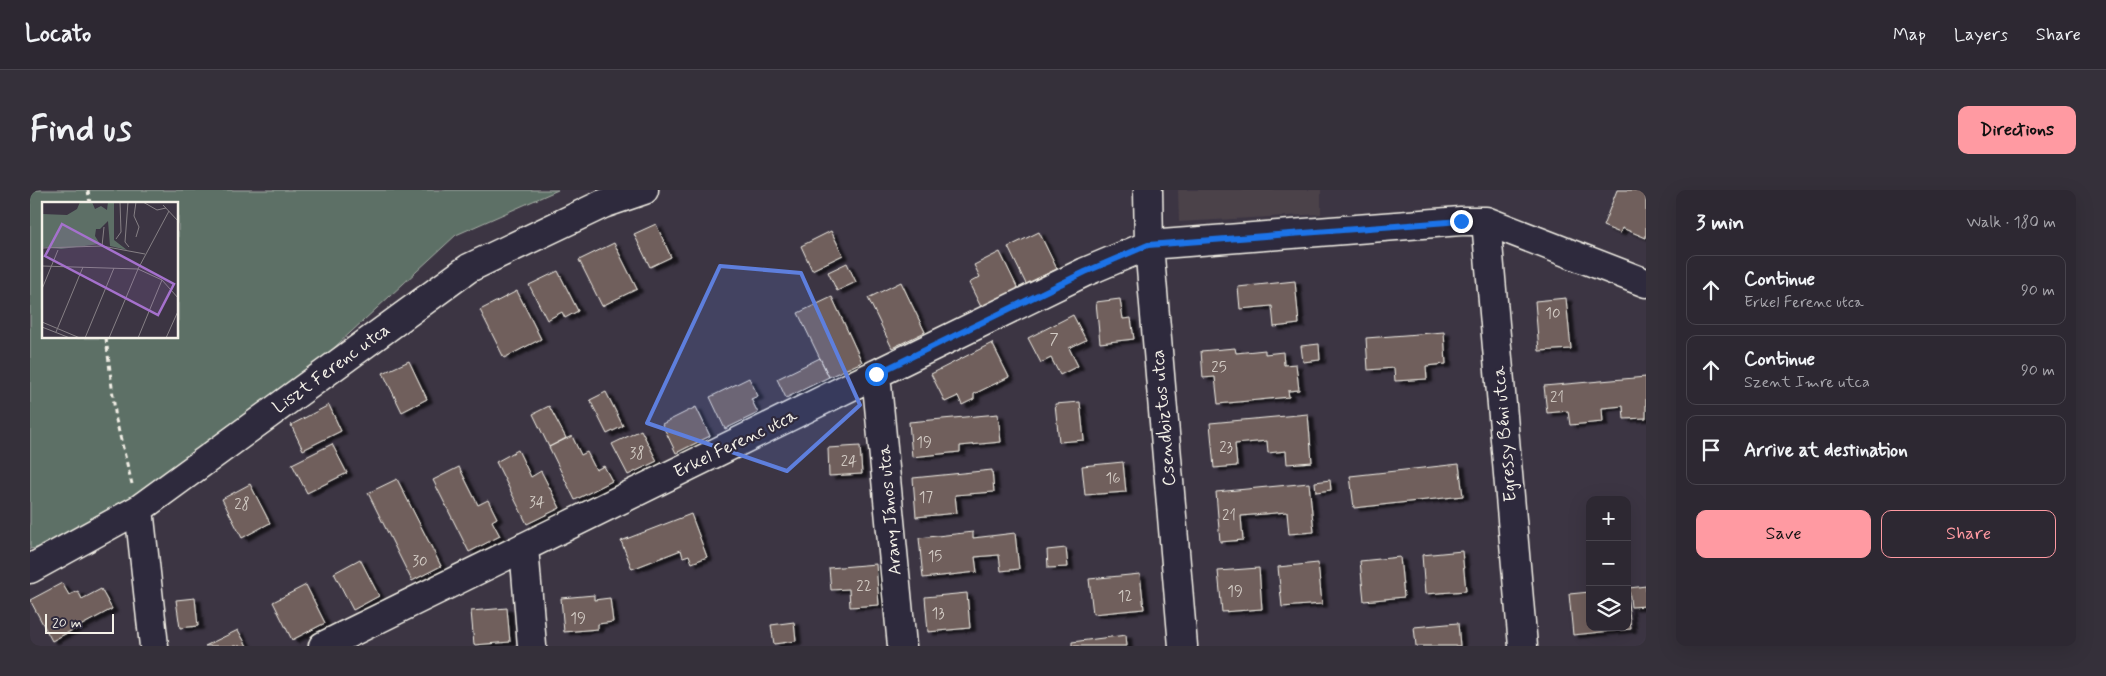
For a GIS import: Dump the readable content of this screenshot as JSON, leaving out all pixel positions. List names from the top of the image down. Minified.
{"streets":{"street":["Liszt Ferenc utca","Csendbiztos utca","Egressy Béni utca","Erkel Ferenc utca","Arany János utca"]},"crossings":[["Csendbiztos utca","Erkel Ferenc utca"],["Egressy Béni utca","Erkel Ferenc utca"],["Erkel Ferenc utca","Arany János utca"]],"house_numbers":["10","7","25","21","19","23","38","24","16","17","34","28","21","15","30","22","19","12","13","19"],"scale_bar":"20 m","page":{"header":"Locato","nav":["Map","Layers","Share"],"buttons":["Directions",["Save","Share"]],"title":"Find us","heading":["3 min","Walk · 180 m"],"list":[["Continue","Erkel Ferenc utca","90 m"],["Continue","Szent Imre utca","90 m"],"Arrive at destination"],"map_buttons":["+","−"],"scale":"20 m"}}
